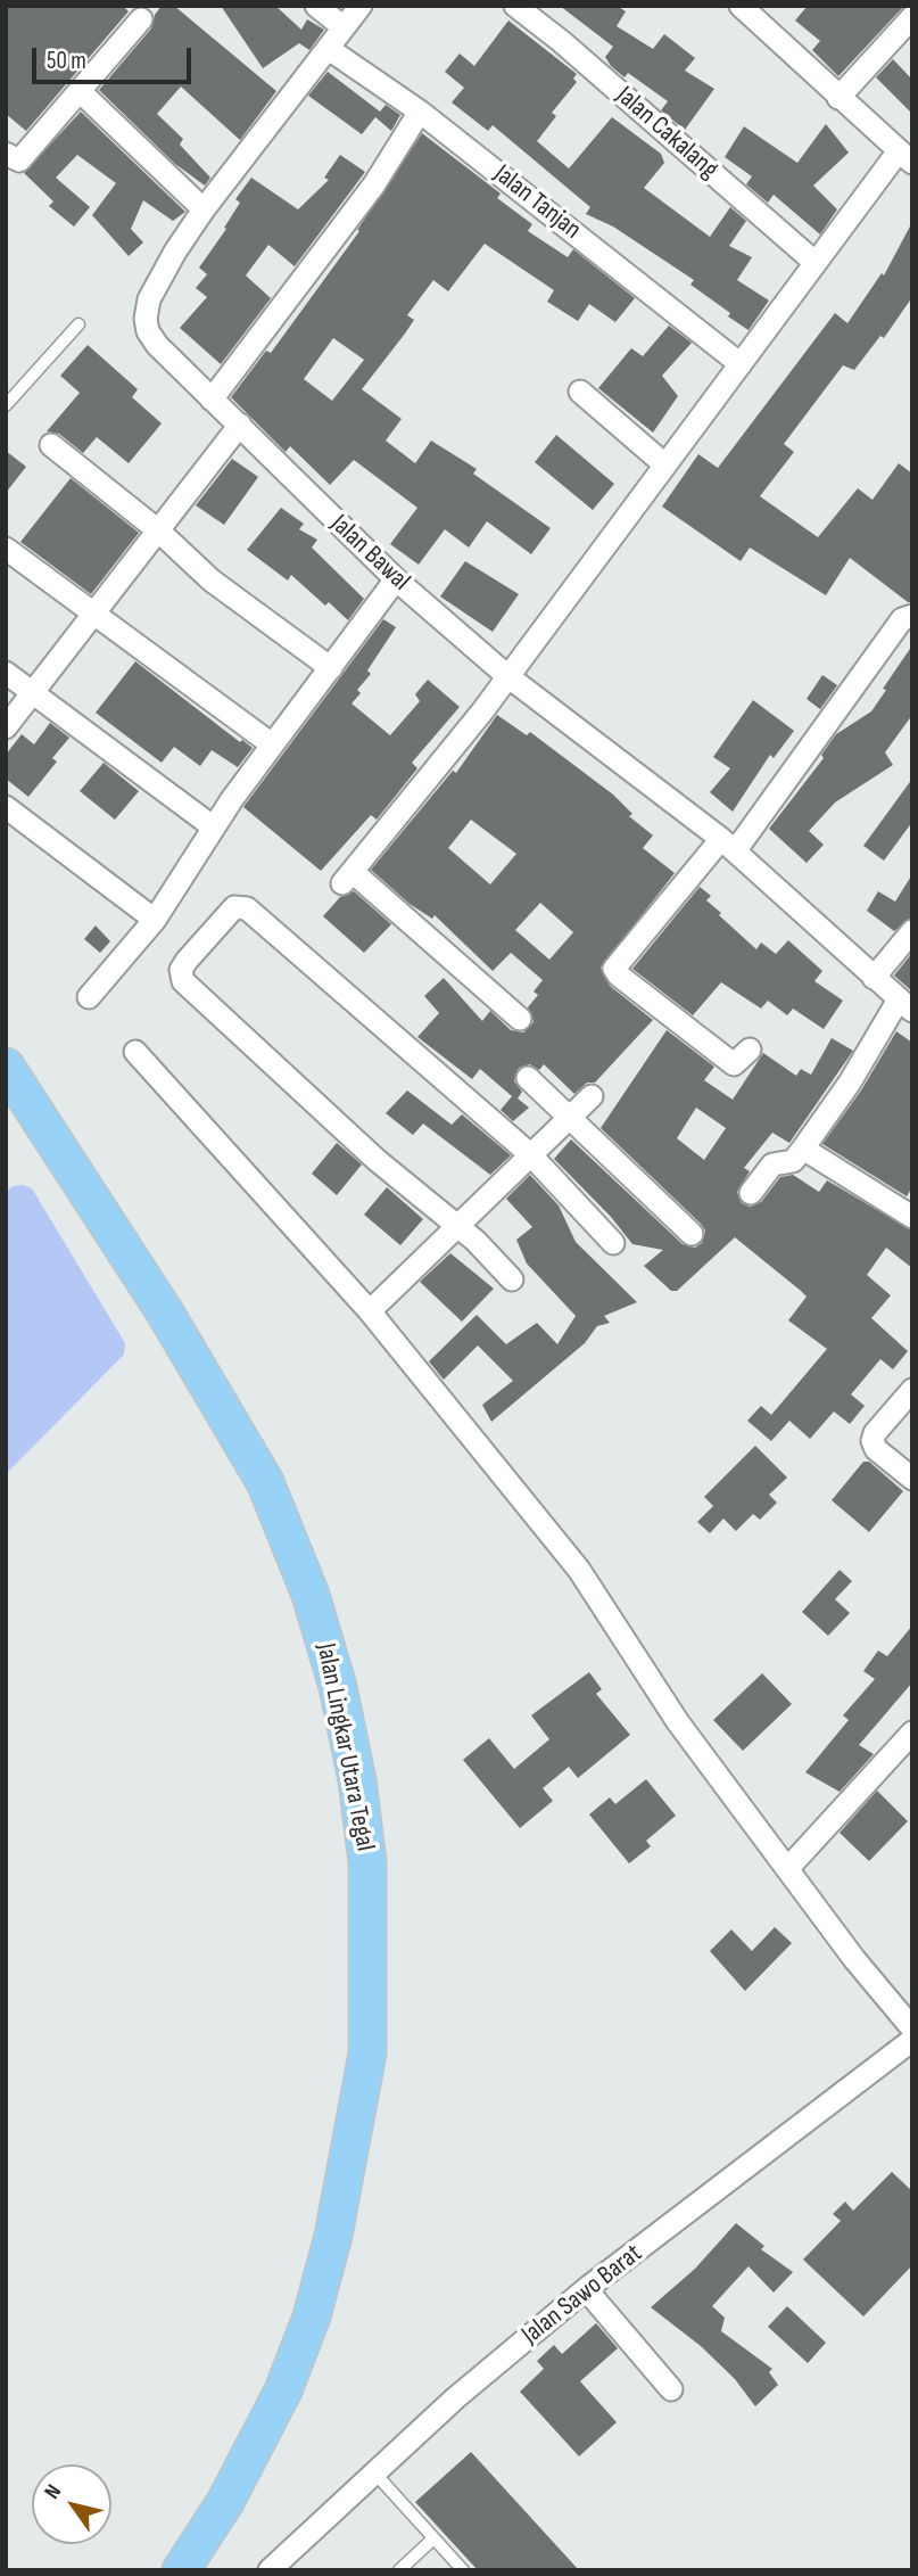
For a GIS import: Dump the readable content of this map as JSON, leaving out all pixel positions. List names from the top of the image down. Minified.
{"streets":{"highway":["Jalan Lingkar Utara Tegal"],"street":["Jalan Cakalang","Jalan Tanjan","Jalan Bawal","Jalan Sawo Barat"]},"crossings":[["Jalan Tanjan","Jalan Bawal"]],"scale_bar":"50 m","north":"top left"}
